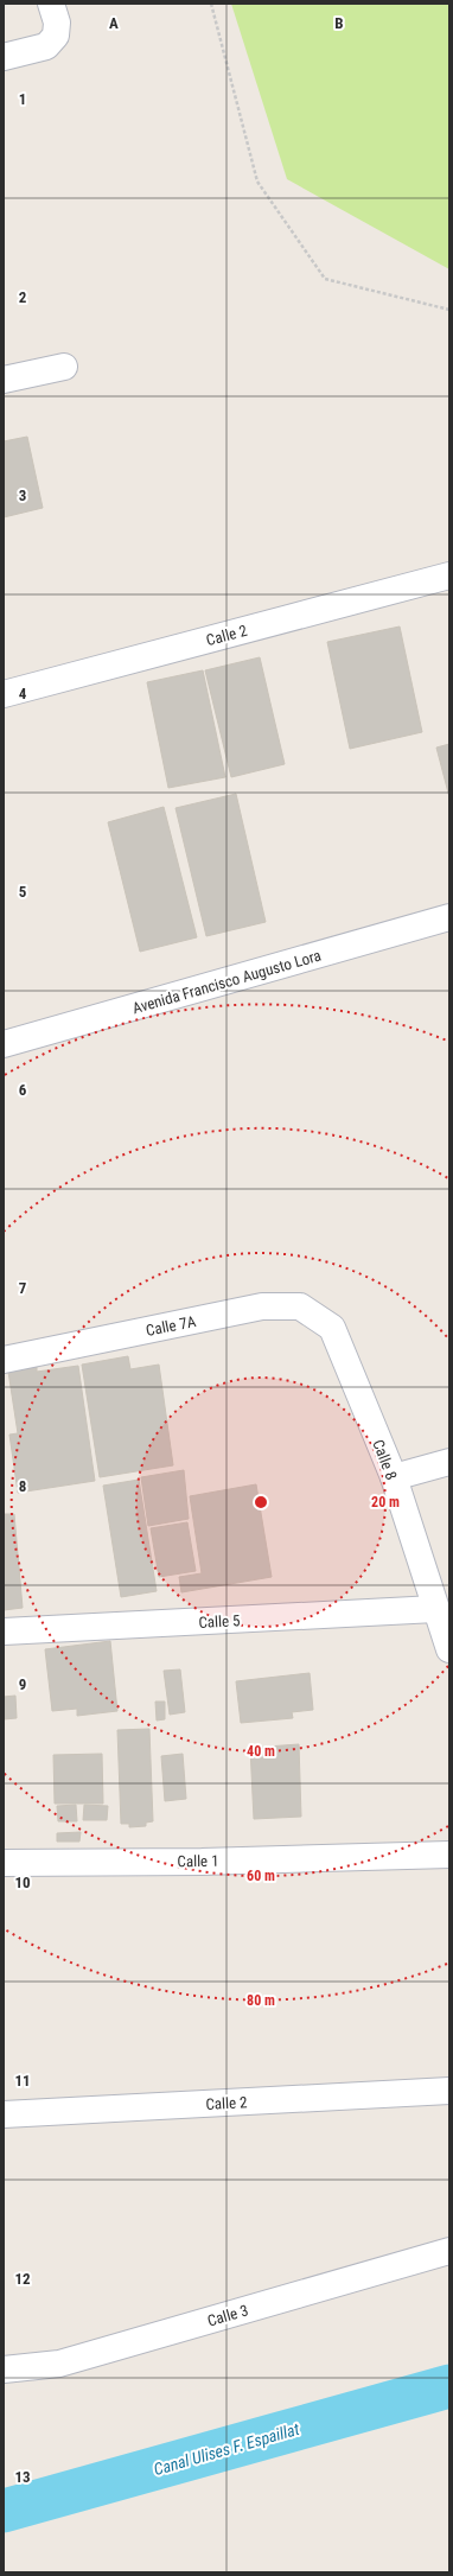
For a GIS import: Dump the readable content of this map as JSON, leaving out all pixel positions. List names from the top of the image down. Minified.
{"streets":{"street":["Calle 2","Avenida Francisco Augusto Lora","Calle 7A","Calle 8","Calle 5","Calle 1","Calle 3"]},"crossings":[["Calle 7A","Calle 8"],["Calle 8","Calle 5"]],"water":["Canal Ulises F. Espaillat"],"grid":{"columns":["A","B"],"rows":["1","2","3","4","5","6","7","8","9","10","11","12","13"]},"rings":["20 m","40 m","60 m","80 m"]}
